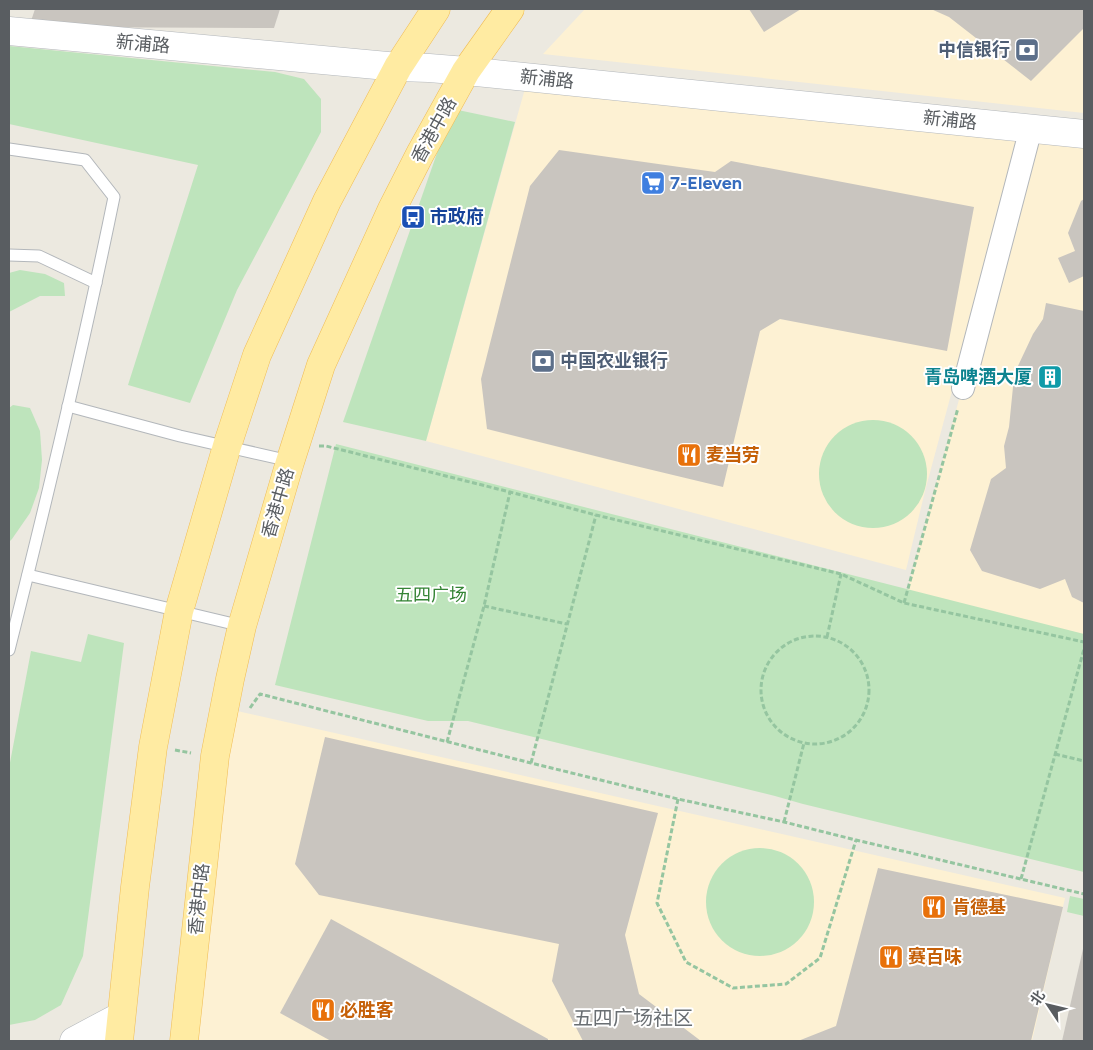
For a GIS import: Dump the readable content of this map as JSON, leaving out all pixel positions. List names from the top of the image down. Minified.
{"streets":{"main road":["香港中路"],"street":["新浦路"]},"crossings":[["新浦路","香港中路"]],"districts":["五四广场社区"],"parks":["五四广场"],"places":{"bank":["中信银行","中国农业银行"],"supermarket":["7-Eleven"],"bus stop":["市政府"],"building":["青岛啤酒大厦"],"restaurant":["麦当劳","肯德基","赛百味","必胜客"]},"north":"top left"}
